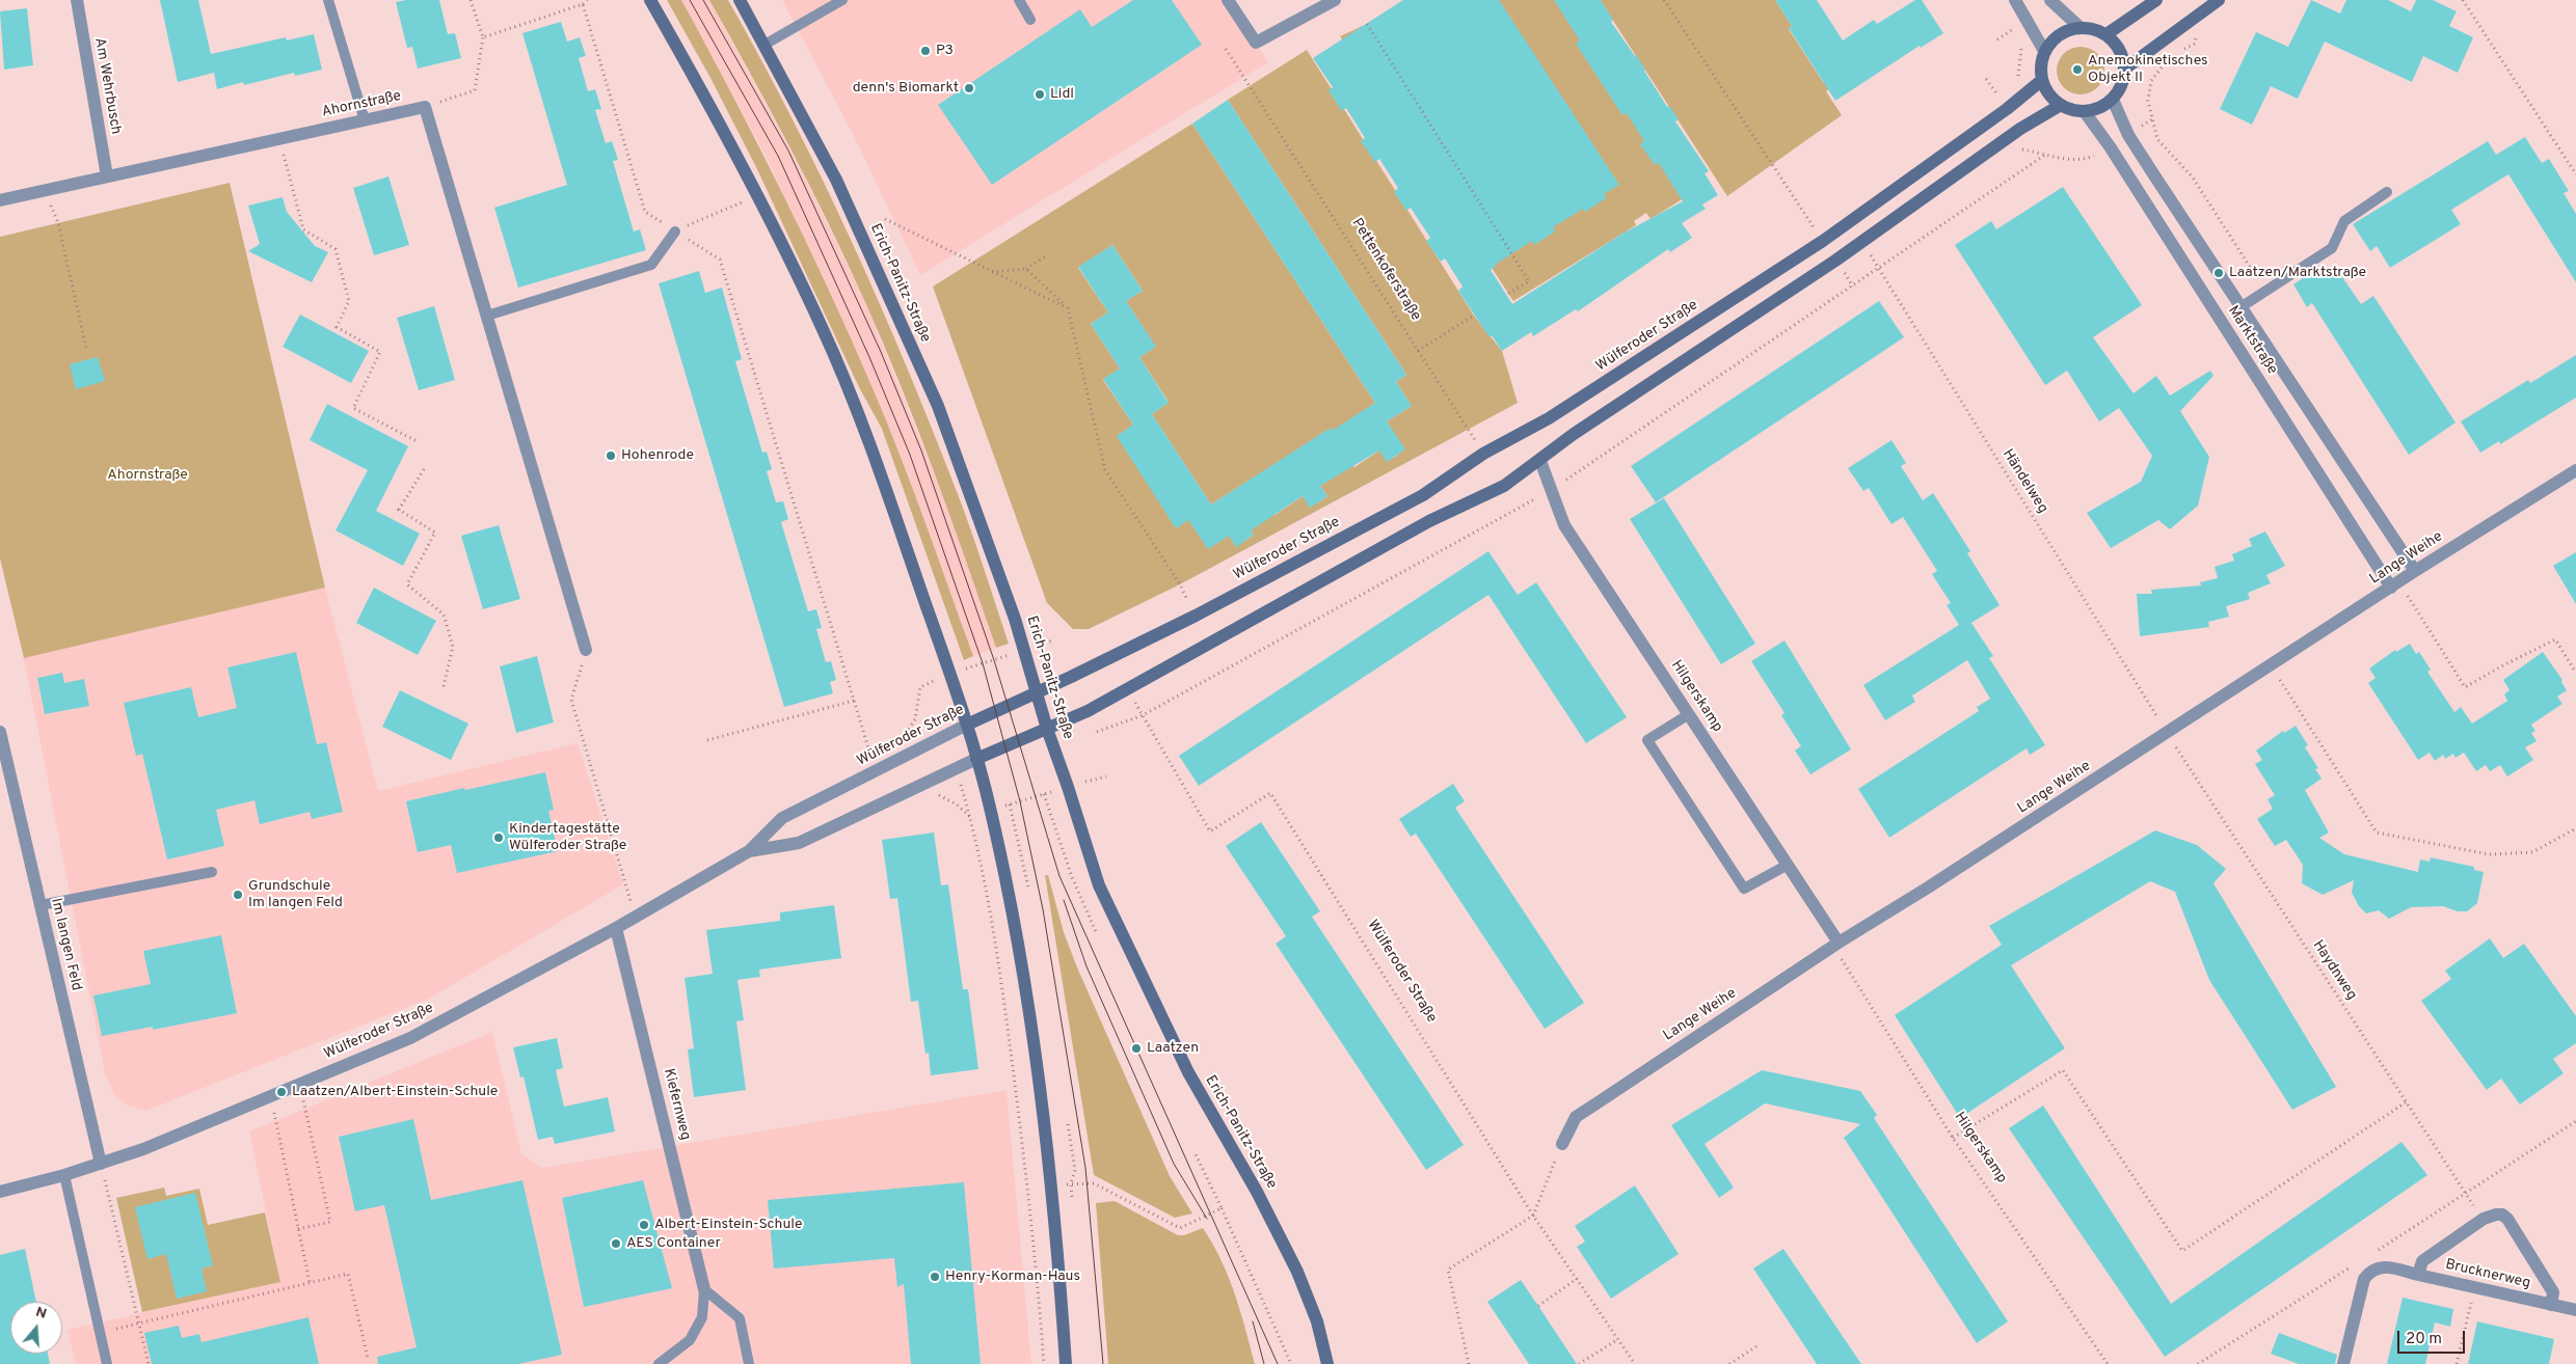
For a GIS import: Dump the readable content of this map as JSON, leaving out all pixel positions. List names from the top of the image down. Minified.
{"streets":{"street":["Am Wehrbusch","Ahornstraße","Erich-Panitz-Straße","Wülferoder Straße","Marktstraße","Lange Weihe","Hilgerskamp","Im langen Feld","Kiefernweg","Brucknerweg"],"path":["Pettenkoferstraße","Händelweg","Haydnweg"]},"crossings":[["Am Wehrbusch","Ahornstraße"],["Pettenkoferstraße","Wülferoder Straße"],["Erich-Panitz-Straße","Wülferoder Straße"],["Wülferoder Straße","Marktstraße"],["Wülferoder Straße","Händelweg"],["Wülferoder Straße","Hilgerskamp"],["Wülferoder Straße","Im langen Feld"],["Wülferoder Straße","Kiefernweg"],["Marktstraße","Lange Weihe"],["Händelweg","Lange Weihe"],["Händelweg","Haydnweg"],["Lange Weihe","Hilgerskamp"],["Lange Weihe","Haydnweg"],["Haydnweg","Brucknerweg"]],"parks":["Ahornstraße"],"places":["P3","Anemokinetisches Objekt II","denn's Biomarkt","Lidl","Laatzen/Marktstraße","Hohenrode","Kindertagestätte Wülferoder Straße","Grundschule Im langen Feld","Laatzen","Laatzen/Albert-Einstein-Schule","Albert-Einstein-Schule","AES Container","Henry-Korman-Haus"],"scale_bar":"20 m","north":"top"}
